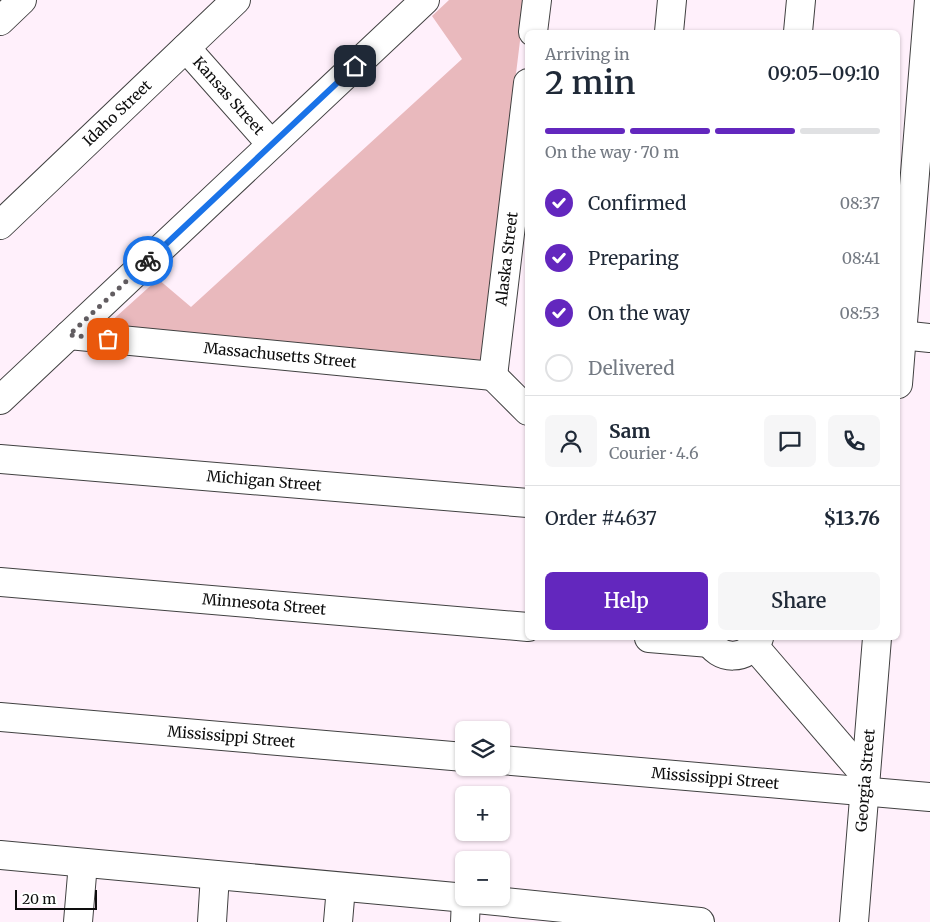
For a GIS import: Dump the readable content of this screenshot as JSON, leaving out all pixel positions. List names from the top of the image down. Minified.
{"streets":{"street":["Kansas Street","Idaho Street","Alaska Street","Massachusetts Street","Michigan Street","Minnesota Street","Mississippi Street","Georgia Street"]},"crossings":[["Kansas Street","Idaho Street"],["Alaska Street","Massachusetts Street"],["Mississippi Street","Georgia Street"]],"scale_bar":"20 m","page":{"heading":["2 min","Arriving in","09:05–09:10"],"panel":["Sam","Courier · 4.6","Order #4637","$13.76"],"bar":"On the way · 70 m","list":[["Confirmed","08:37"],["Preparing","08:41"],["On the way","08:53"],"Delivered"],"buttons":["Help","Share"],"map_buttons":["+","−"],"scale":"20 m"}}
